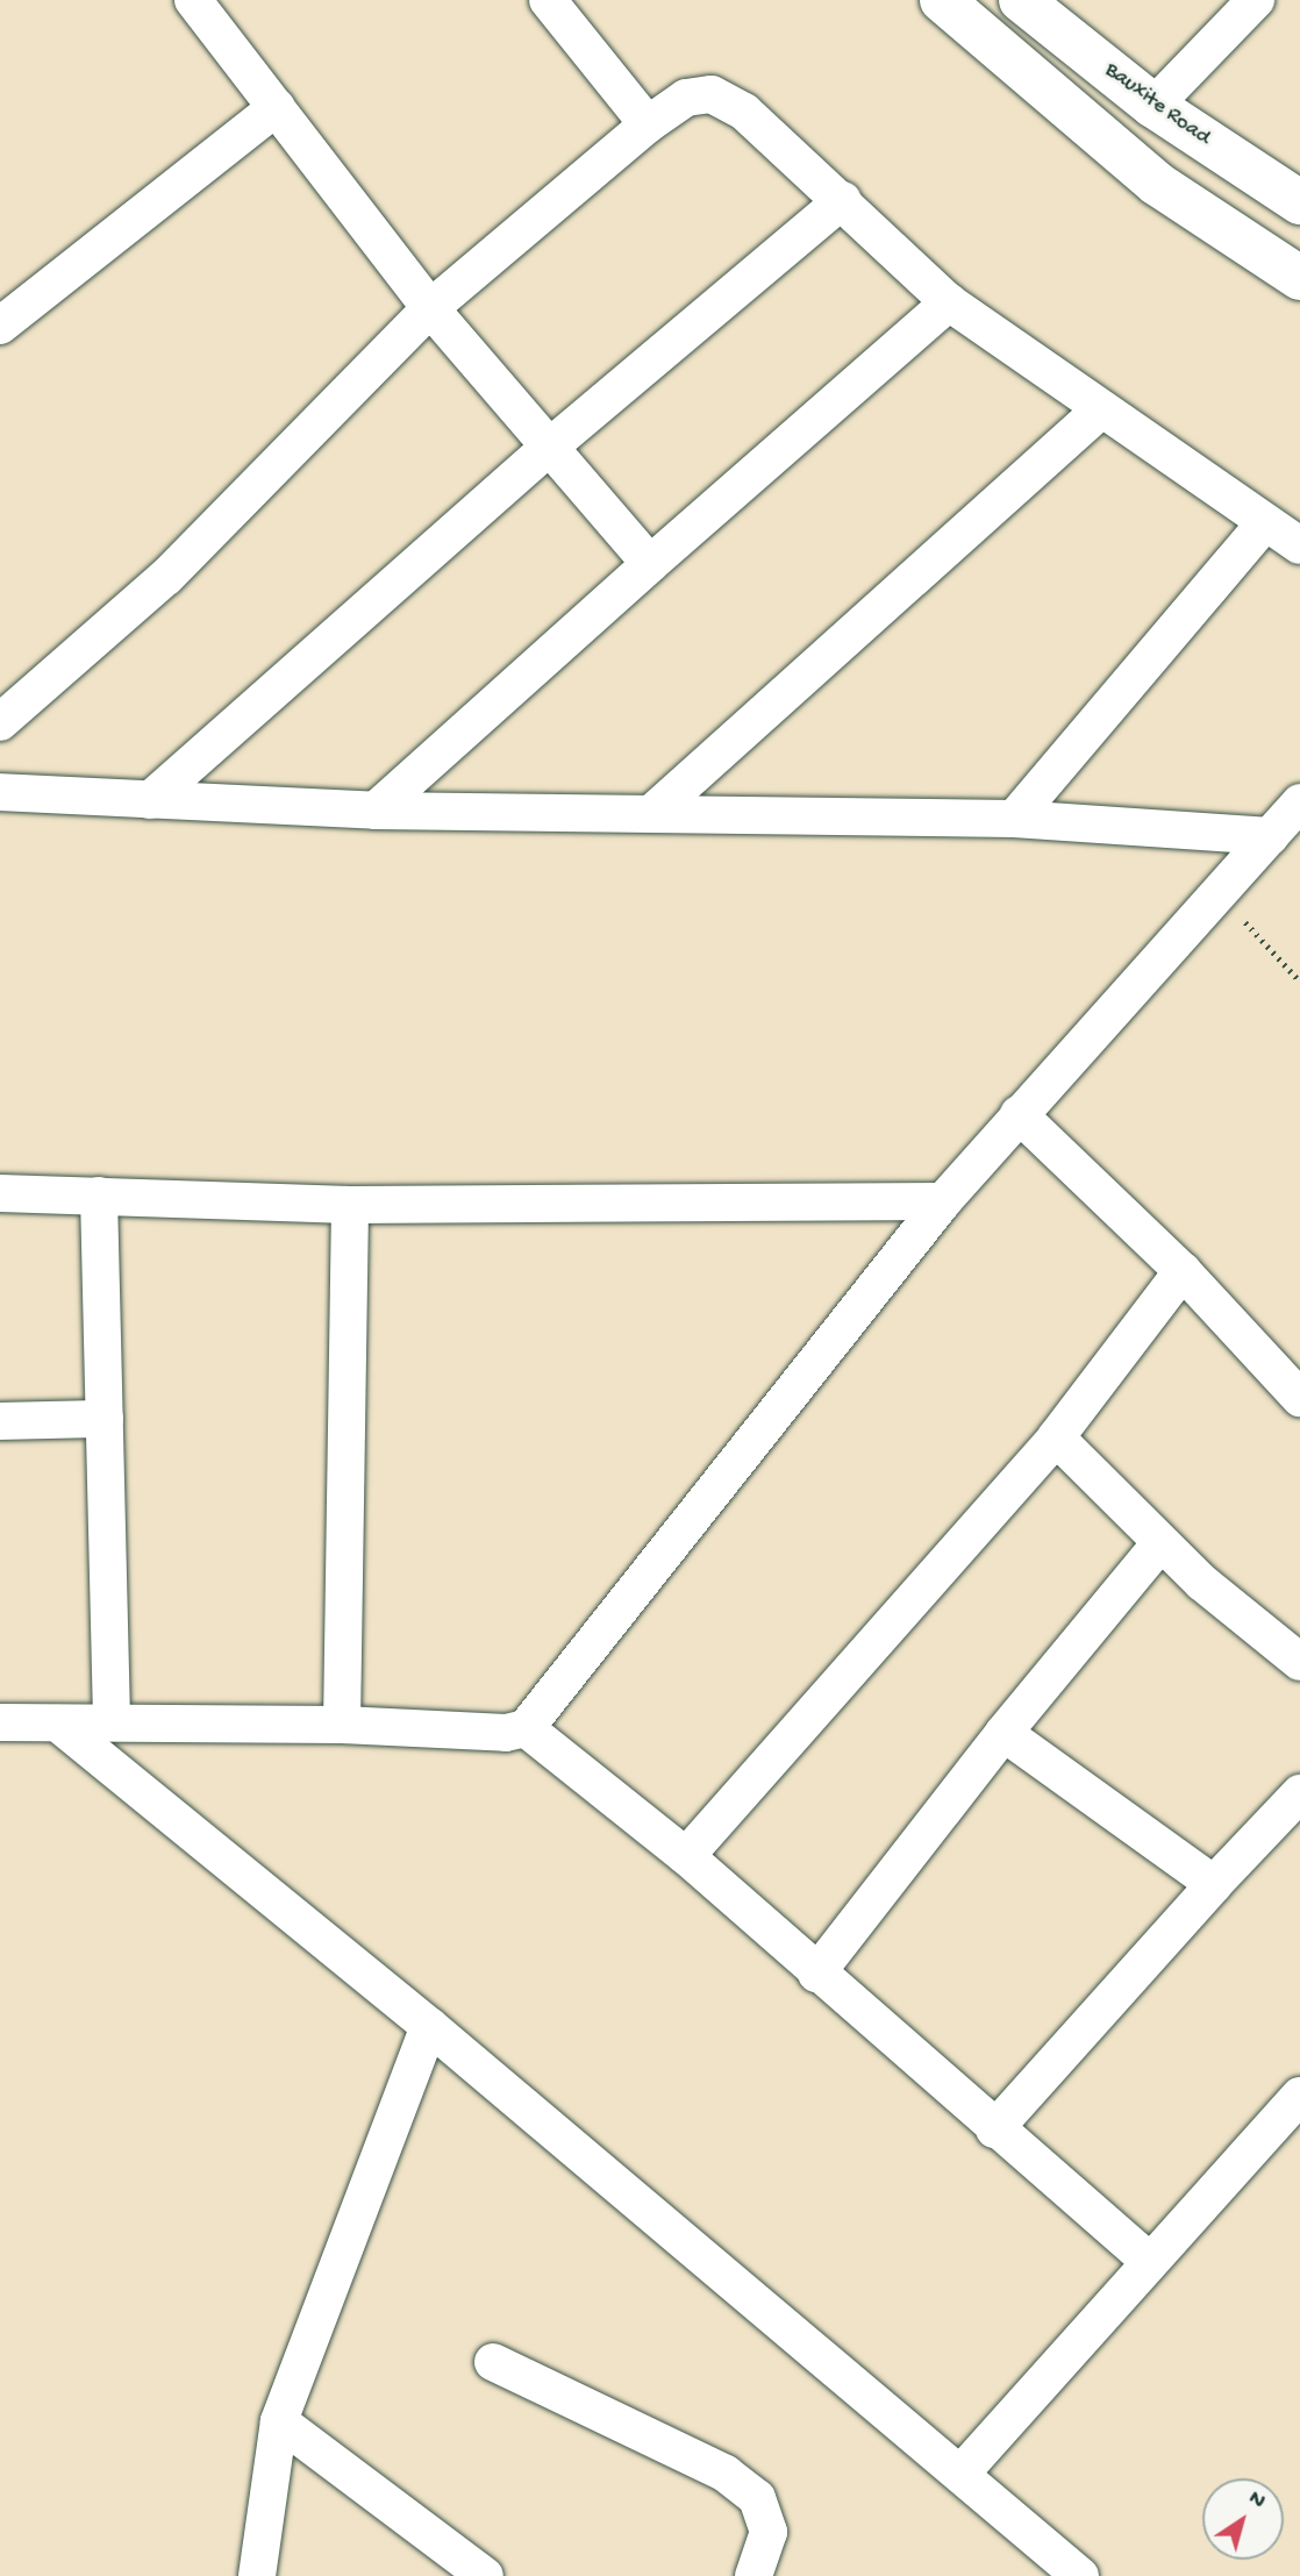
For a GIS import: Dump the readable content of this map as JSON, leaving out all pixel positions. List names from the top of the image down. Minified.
{"streets":{"main road":["Bauxite Road"]},"north":"top right"}
